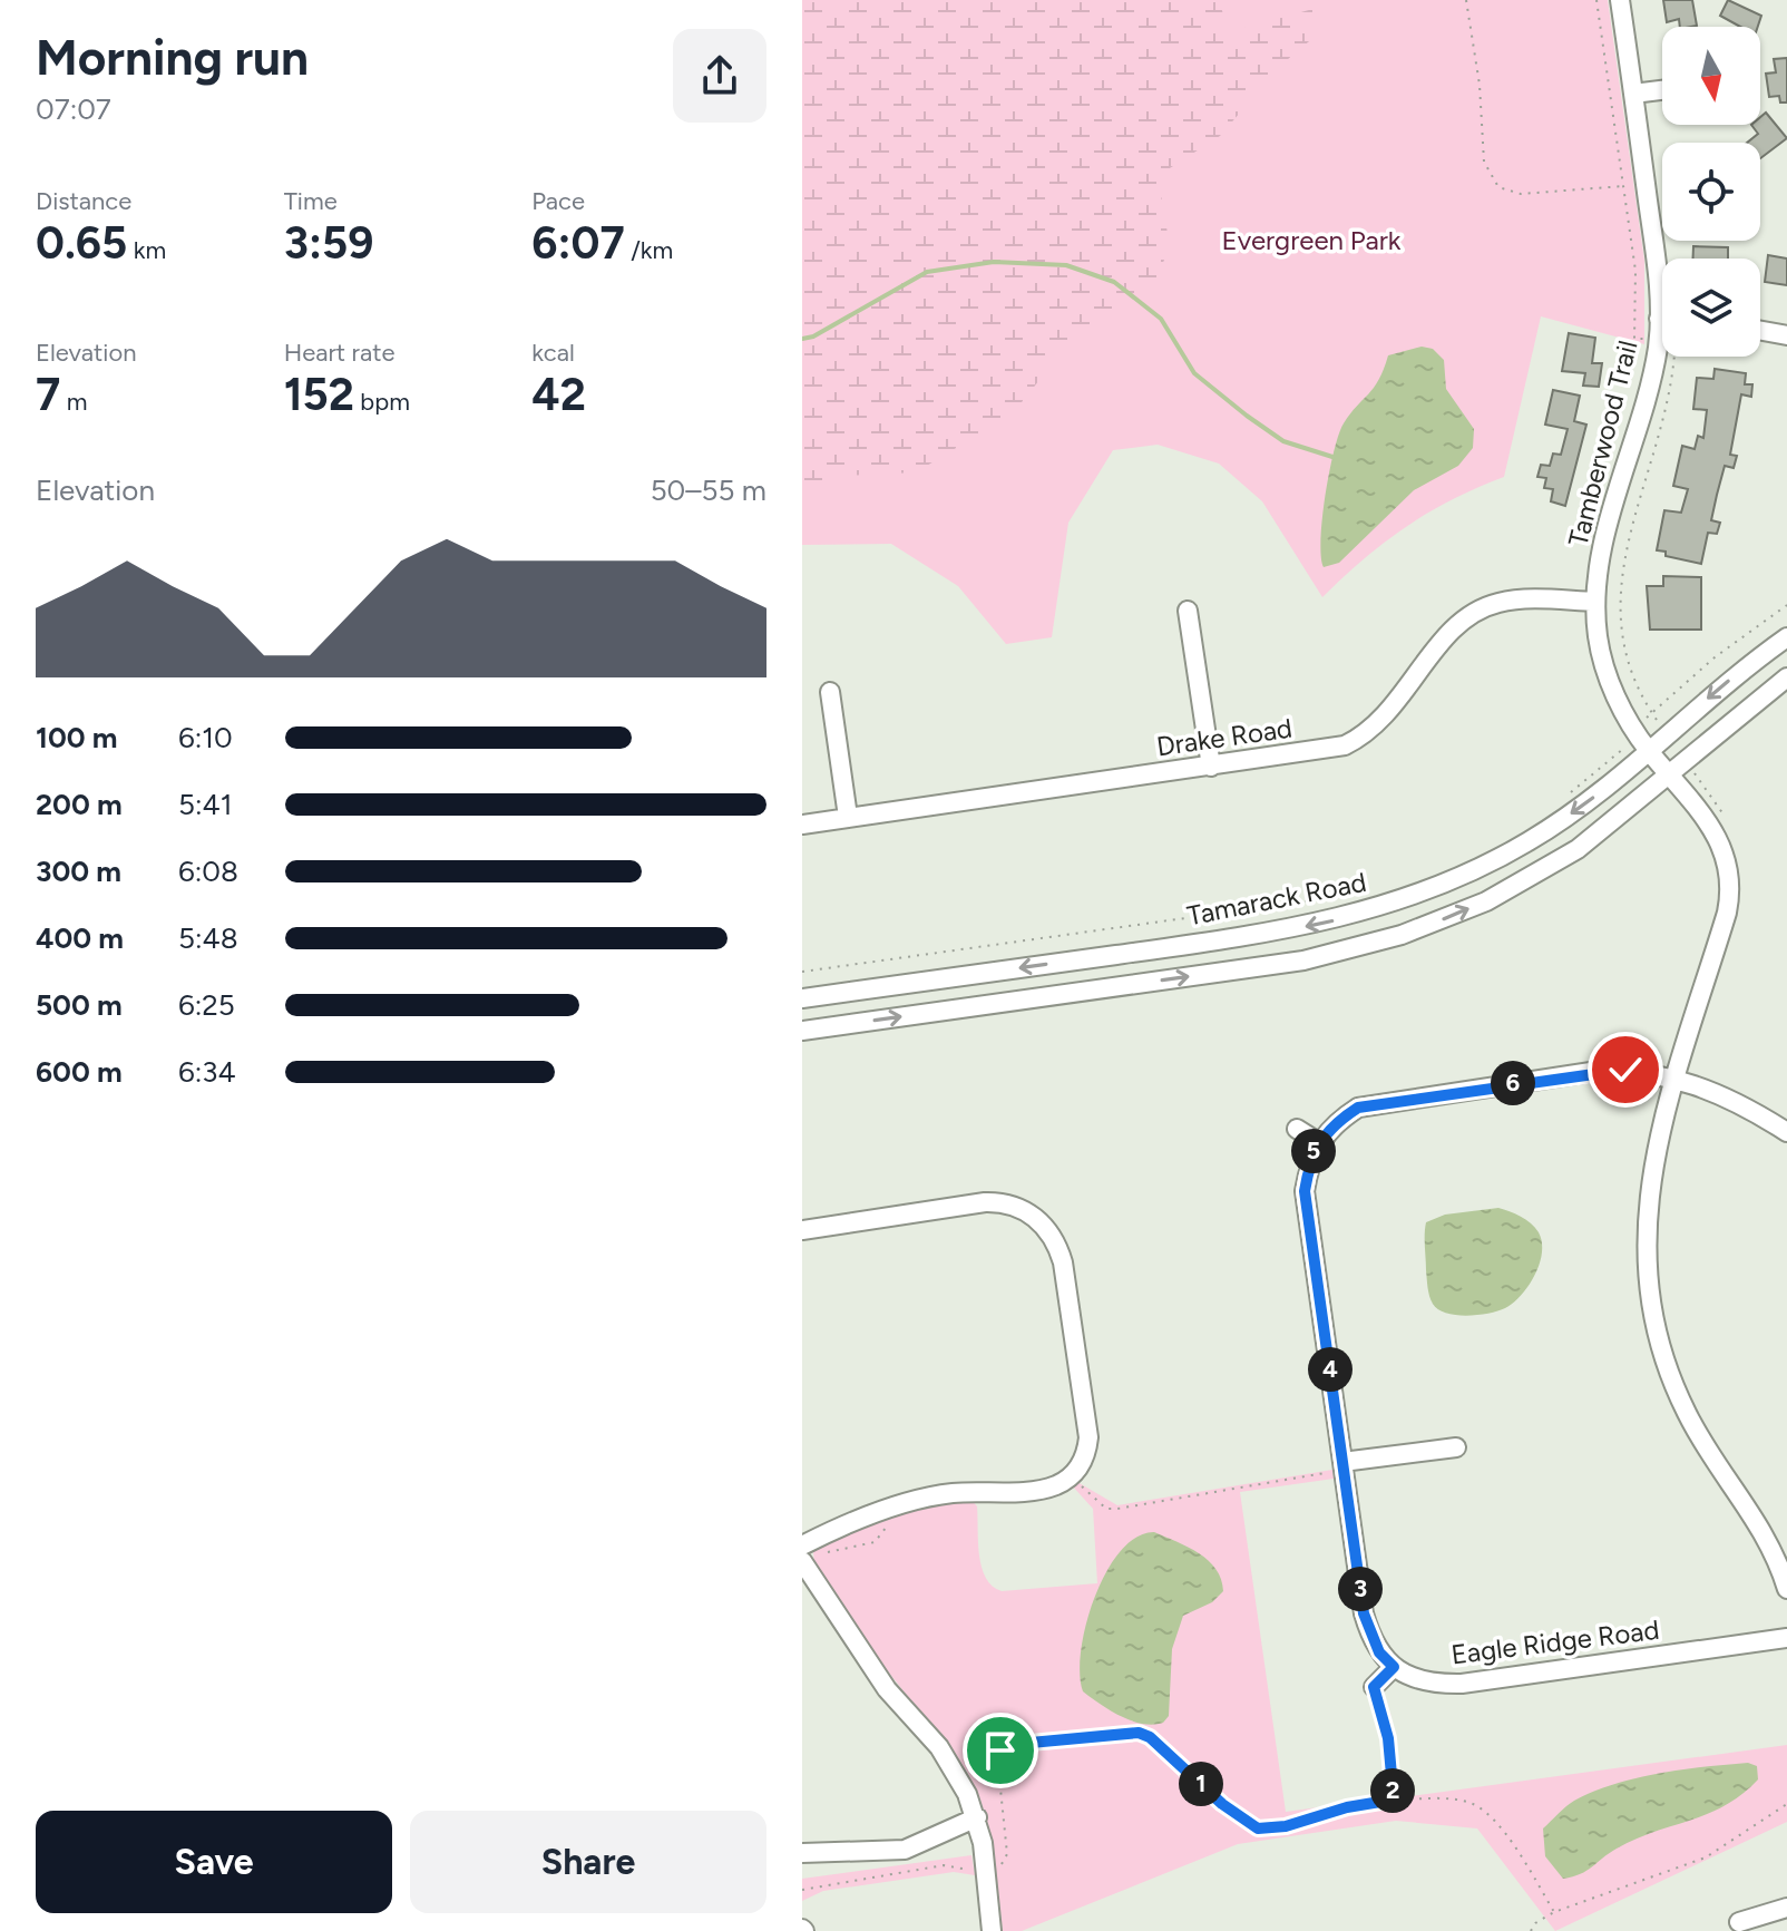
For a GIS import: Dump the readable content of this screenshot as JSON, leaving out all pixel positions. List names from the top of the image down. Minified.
{"streets":{"street":["Tamberwood Trail","Drake Road","Tamarack Road","Eagle Ridge Road"]},"crossings":[["Tamberwood Trail","Drake Road"],["Tamberwood Trail","Tamarack Road"]],"parks":["Evergreen Park"],"north":"bottom","page":{"heading":["Morning run","07:07"],"stats":[["Distance","0.65 km"],["Time","3:59"],["Pace","6:07 /km"],["Elevation","7 m"],["Heart rate","152 bpm"],["kcal","42"]],"chart":["Elevation","50–55 m"],"list":[{"name":"100 m","note":"6:10"},{"name":"200 m","note":"5:41"},{"name":"300 m","note":"6:08"},{"name":"400 m","note":"5:48"},{"name":"500 m","note":"6:25"},{"name":"600 m","note":"6:34"}],"pins":["6","5","4","3","1","2"],"buttons":["Save","Share"]}}
